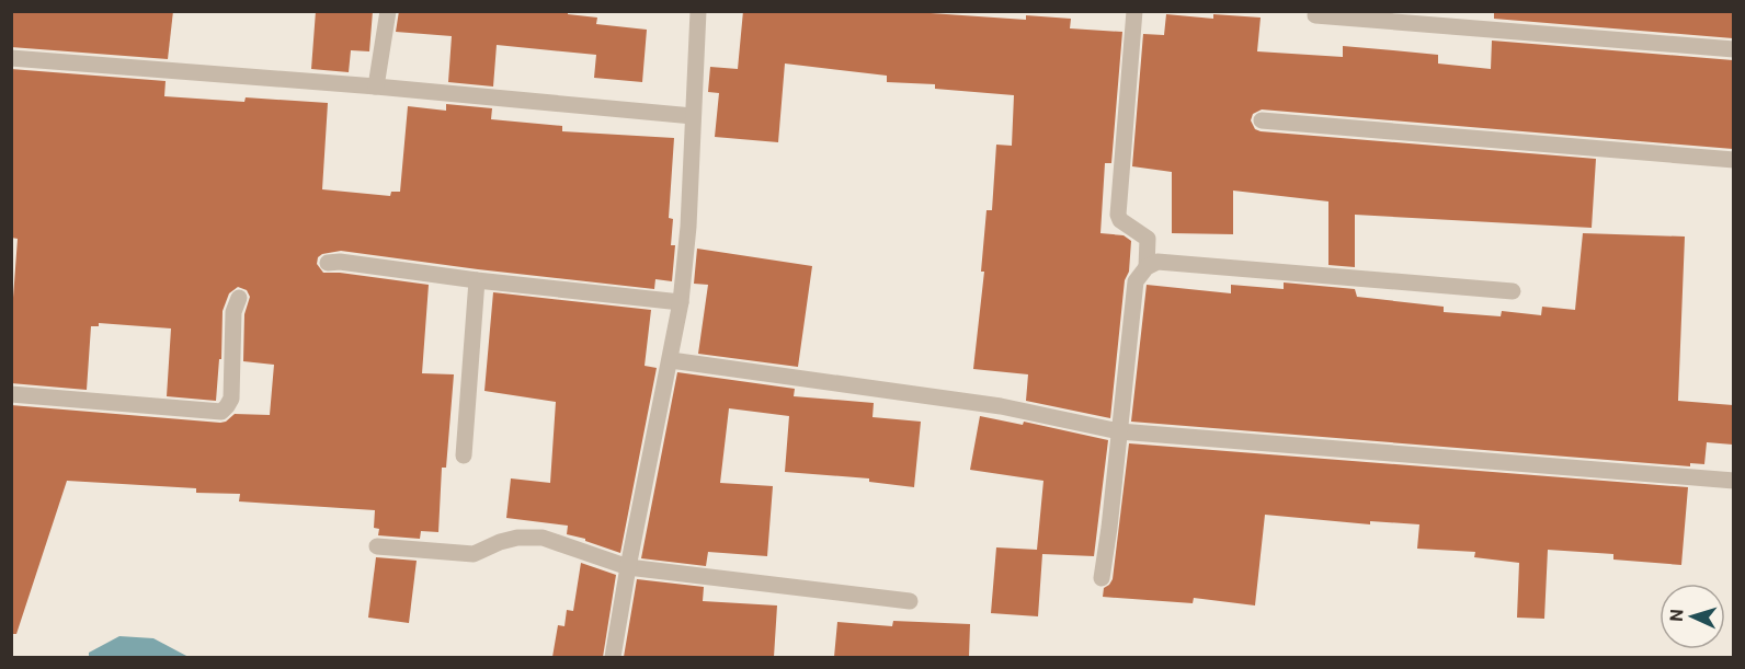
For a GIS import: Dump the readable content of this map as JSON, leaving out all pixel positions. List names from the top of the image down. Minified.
{"north":"left"}
